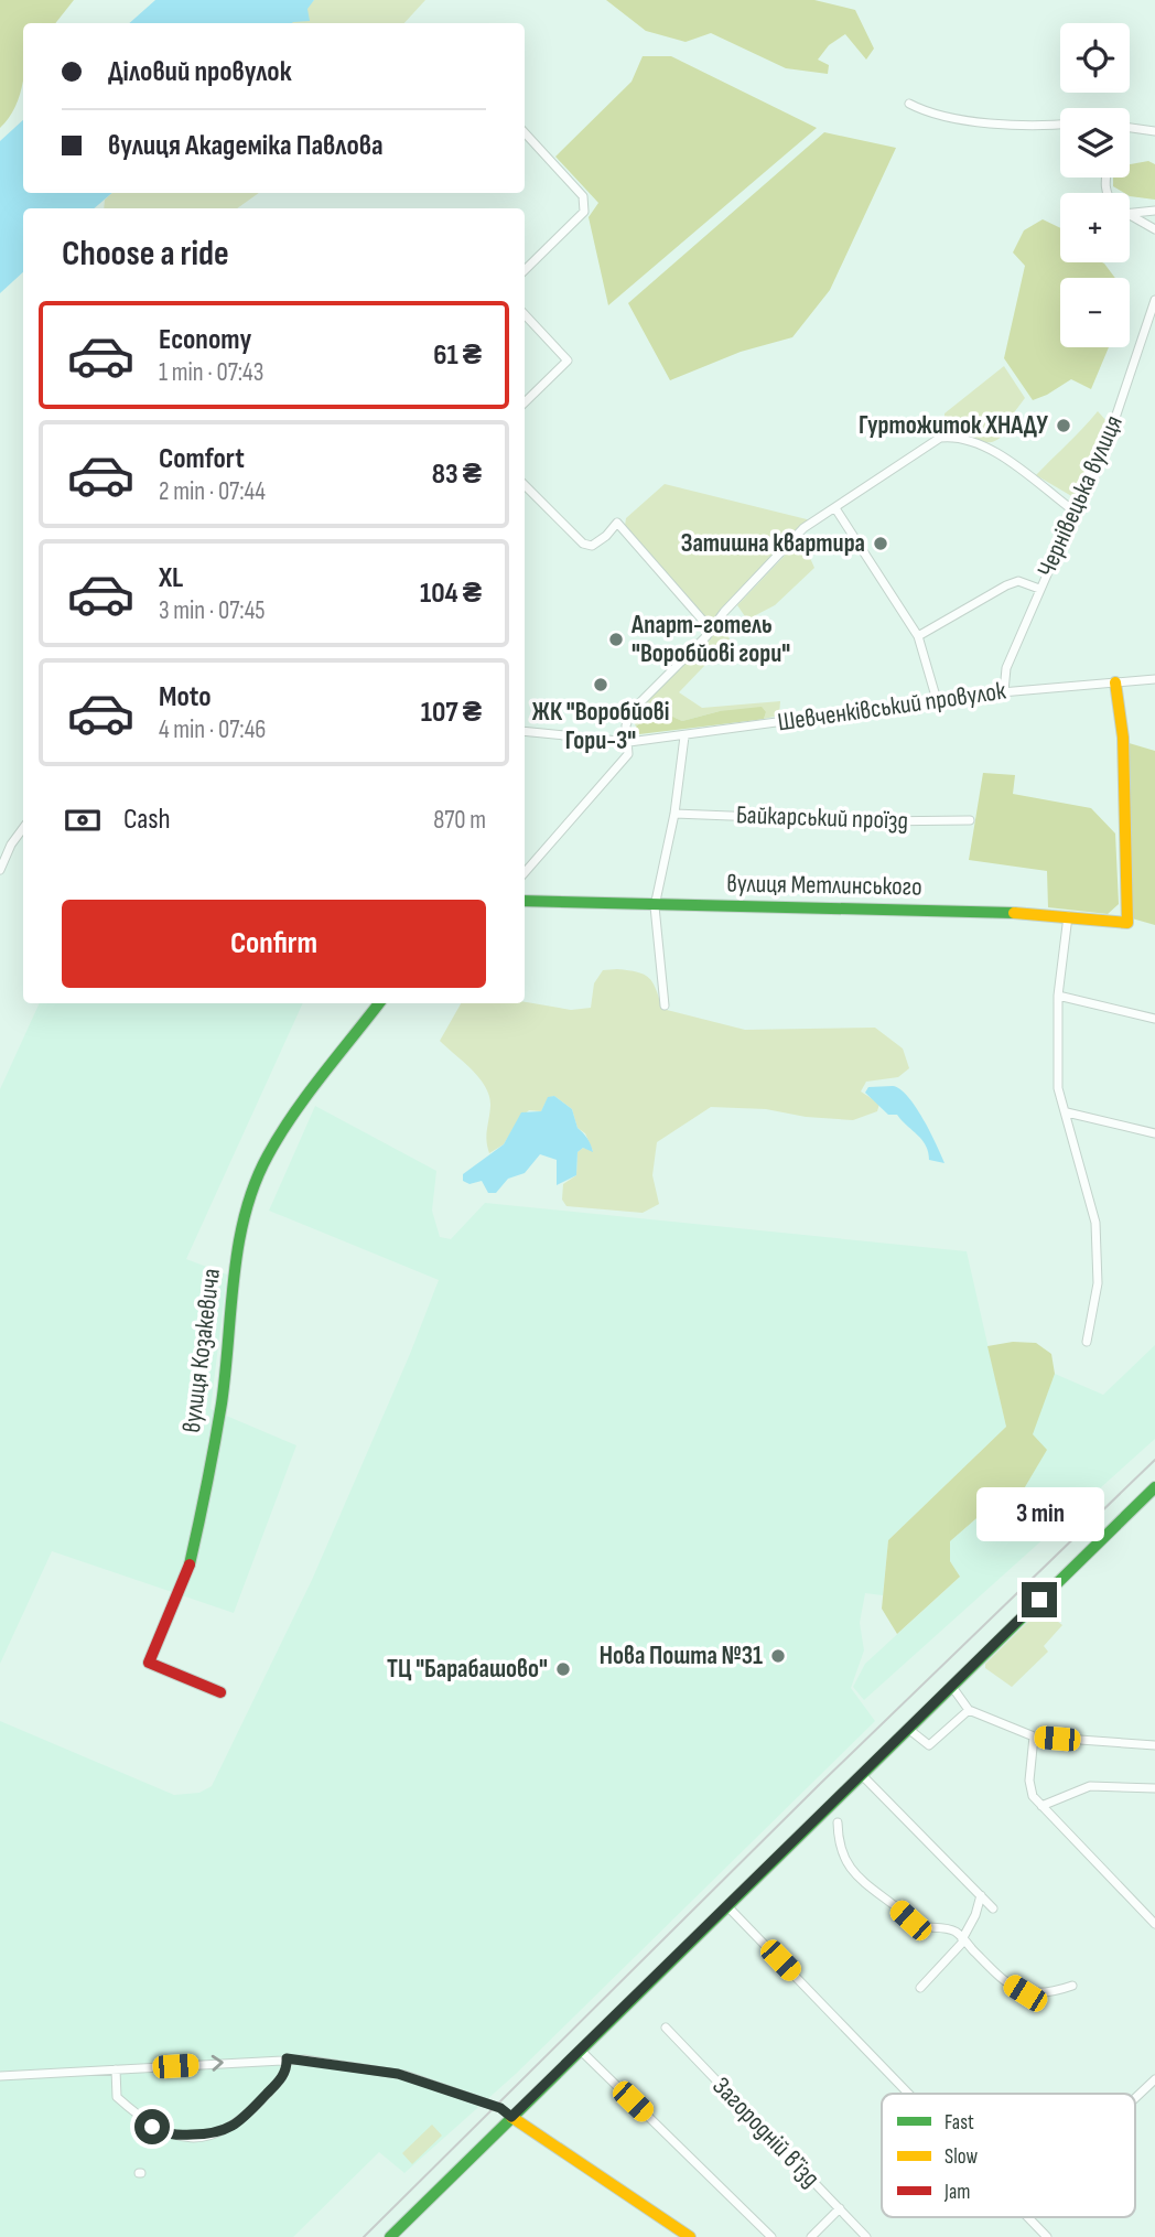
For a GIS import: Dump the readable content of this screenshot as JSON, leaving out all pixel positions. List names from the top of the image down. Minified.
{"streets":{"street":["Чернівецька вулиця","Шевченківський провулок","Байкарський проїзд","вулиця Метлинського","вулиця Козакевича","Загородній вʼїзд"]},"crossings":[["Чернівецька вулиця","Шевченківський провулок"],["Шевченківський провулок","вулиця Метлинського"]],"places":["Гуртожиток ХНАДУ","Затишна квартира","Апарт-готель \"Воробйові гори\"","ЖК \"Воробйові Гори-3\"","Нова Пошта №31","ТЦ \"Барабашово\""],"legend":["Fast","Slow","Jam"],"page":{"map_buttons":["+","−"],"banner":["Діловий провулок","вулиця Академіка Павлова"],"heading":"Choose a ride","list":[{"name":"Economy","note":"1 min · 07:43","value":"61 ₴"},{"name":"Comfort","note":"2 min · 07:44","value":"83 ₴"},{"name":"XL","note":"3 min · 07:45","value":"104 ₴"},{"name":"Moto","note":"4 min · 07:46","value":"107 ₴"}],"pay":["Cash","870 m"],"buttons":"Confirm","bubble":"3 min"}}
